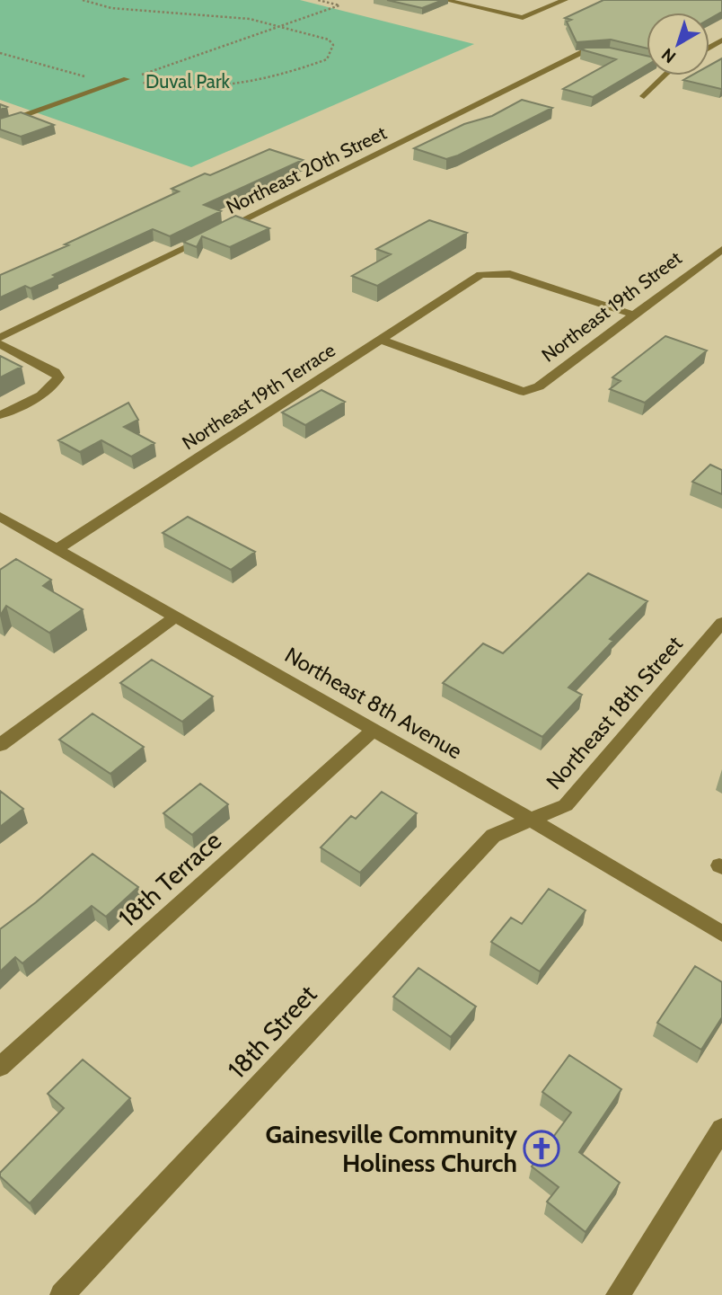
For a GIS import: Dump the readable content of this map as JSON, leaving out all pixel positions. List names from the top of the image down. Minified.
{"streets":{"street":["Northeast 20th Street","Northeast 19th Street","Northeast 19th Terrace","Northeast 8th Avenue","Northeast 18th Street","18th Terrace","18th Street"]},"crossings":[["Northeast 19th Street","Northeast 19th Terrace"],["Northeast 19th Terrace","Northeast 8th Avenue"],["Northeast 8th Avenue","Northeast 18th Street"],["Northeast 8th Avenue","18th Terrace"],["Northeast 8th Avenue","18th Street"],["Northeast 18th Street","18th Street"]],"parks":["Duval Park"],"places":{"church":["Gainesville Community Holiness Church"]},"north":"bottom left"}
